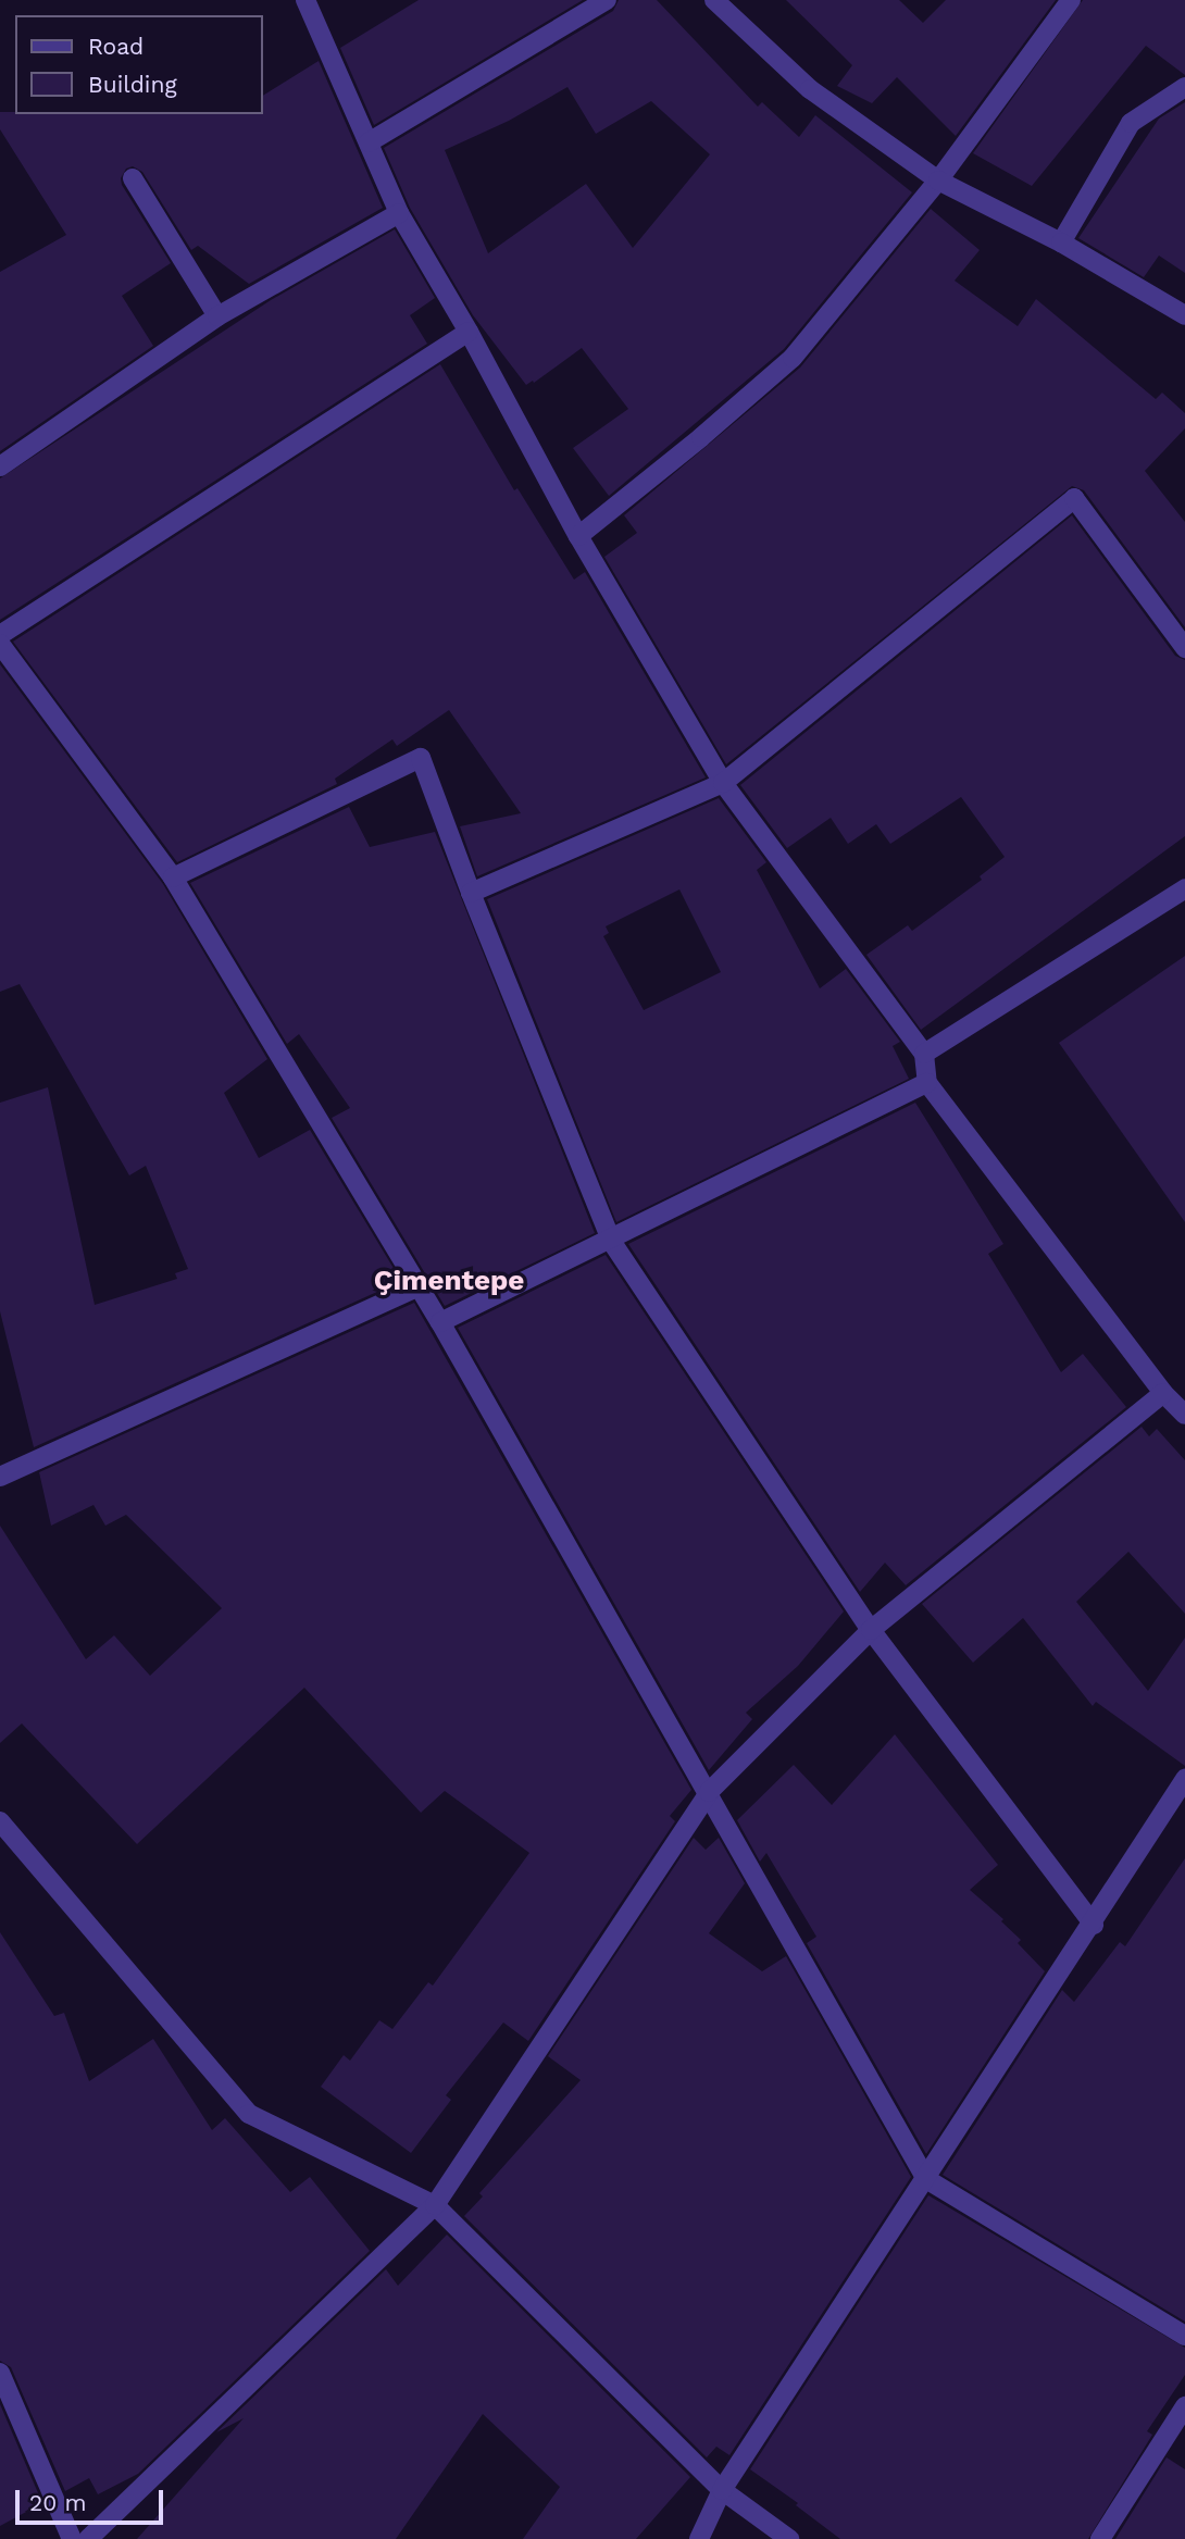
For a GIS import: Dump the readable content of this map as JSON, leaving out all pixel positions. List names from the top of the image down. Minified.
{"districts":["Çimentepe"],"legend":["Road","Building"],"scale_bar":"20 m"}
